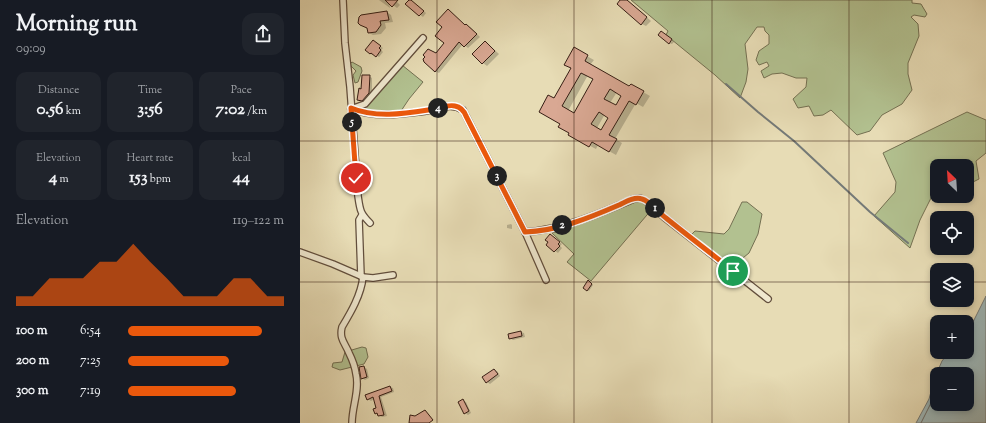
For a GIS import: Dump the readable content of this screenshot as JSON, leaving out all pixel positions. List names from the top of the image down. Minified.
{"north":"top left","page":{"heading":["Morning run","09:09"],"stats":[["Distance","0.56 km"],["Time","3:56"],["Pace","7:02 /km"],["Elevation","4 m"],["Heart rate","153 bpm"],["kcal","44"]],"pins":["4","5","3","1","2"],"map_buttons":["+","−"],"chart":["Elevation","119–122 m"],"list":[{"name":"100 m","note":"6:54"},{"name":"200 m","note":"7:25"},{"name":"300 m","note":"7:19"}]}}
